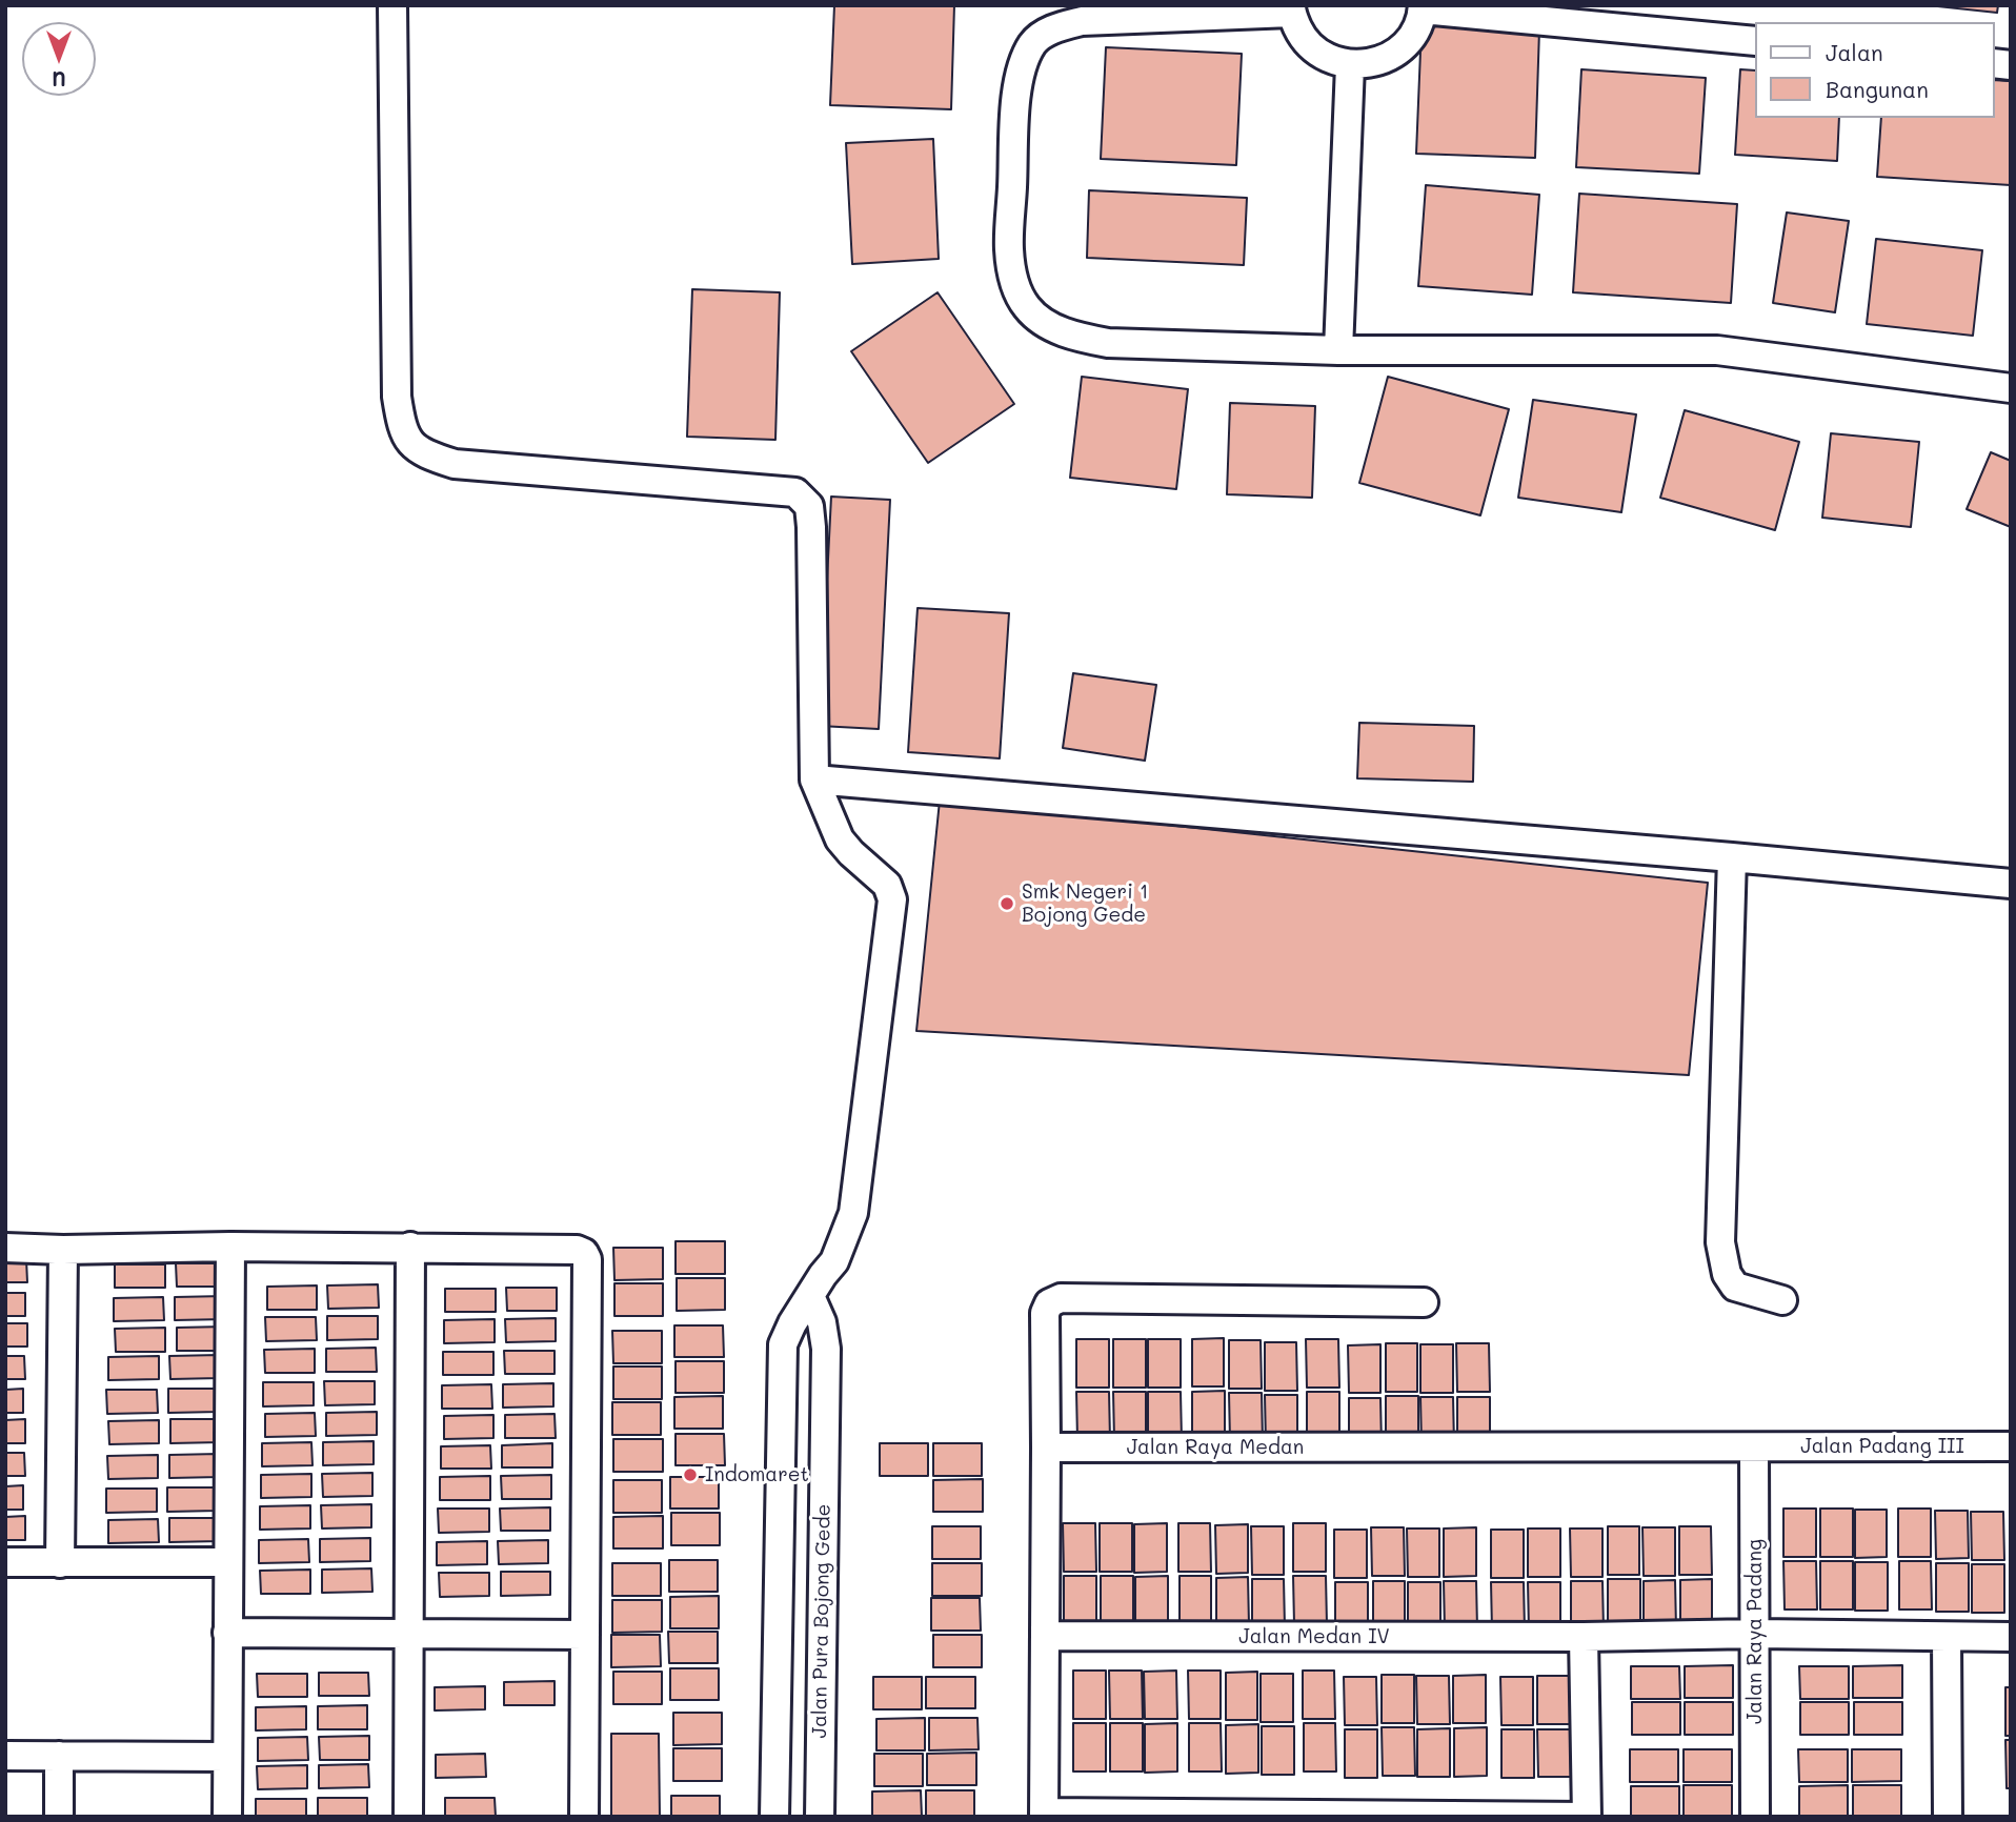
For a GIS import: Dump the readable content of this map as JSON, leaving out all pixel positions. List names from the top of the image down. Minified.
{"streets":{"street":["Jalan Padang III","Jalan Raya Medan","Jalan Pura Bojong Gede","Jalan Raya Padang","Jalan Medan IV"]},"crossings":[["Jalan Padang III","Jalan Raya Medan"],["Jalan Padang III","Jalan Raya Padang"],["Jalan Raya Medan","Jalan Raya Padang"],["Jalan Raya Padang","Jalan Medan IV"]],"places":["Smk Negeri 1 Bojong Gede","Indomaret"],"legend":["Jalan","Bangunan"],"north":"bottom"}
